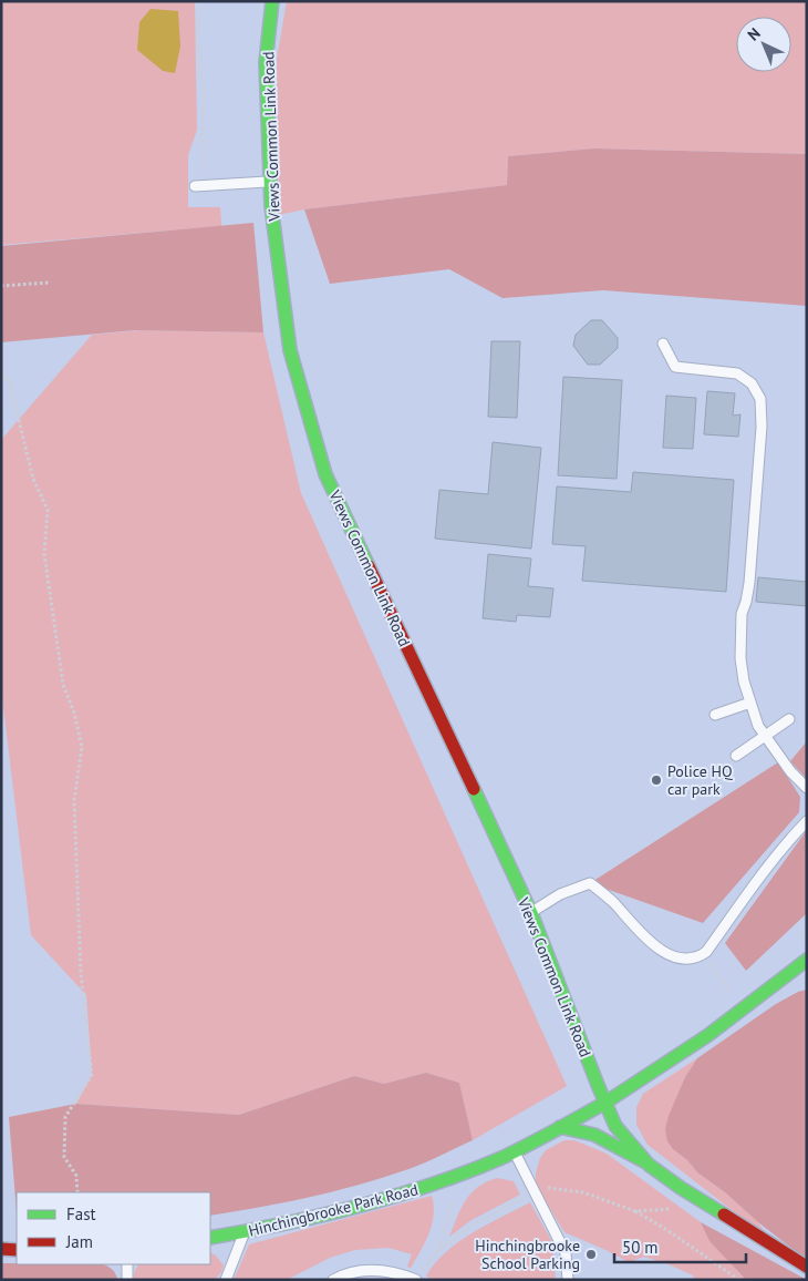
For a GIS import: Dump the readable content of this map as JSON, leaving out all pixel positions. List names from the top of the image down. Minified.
{"streets":{"main road":["Views Common Link Road","Hinchingbrooke Park Road"]},"crossings":[["Views Common Link Road","Hinchingbrooke Park Road"]],"places":["Police HQ car park","Hinchingbrooke School Parking"],"legend":["Fast","Jam"],"scale_bar":"50 m","north":"top left"}
